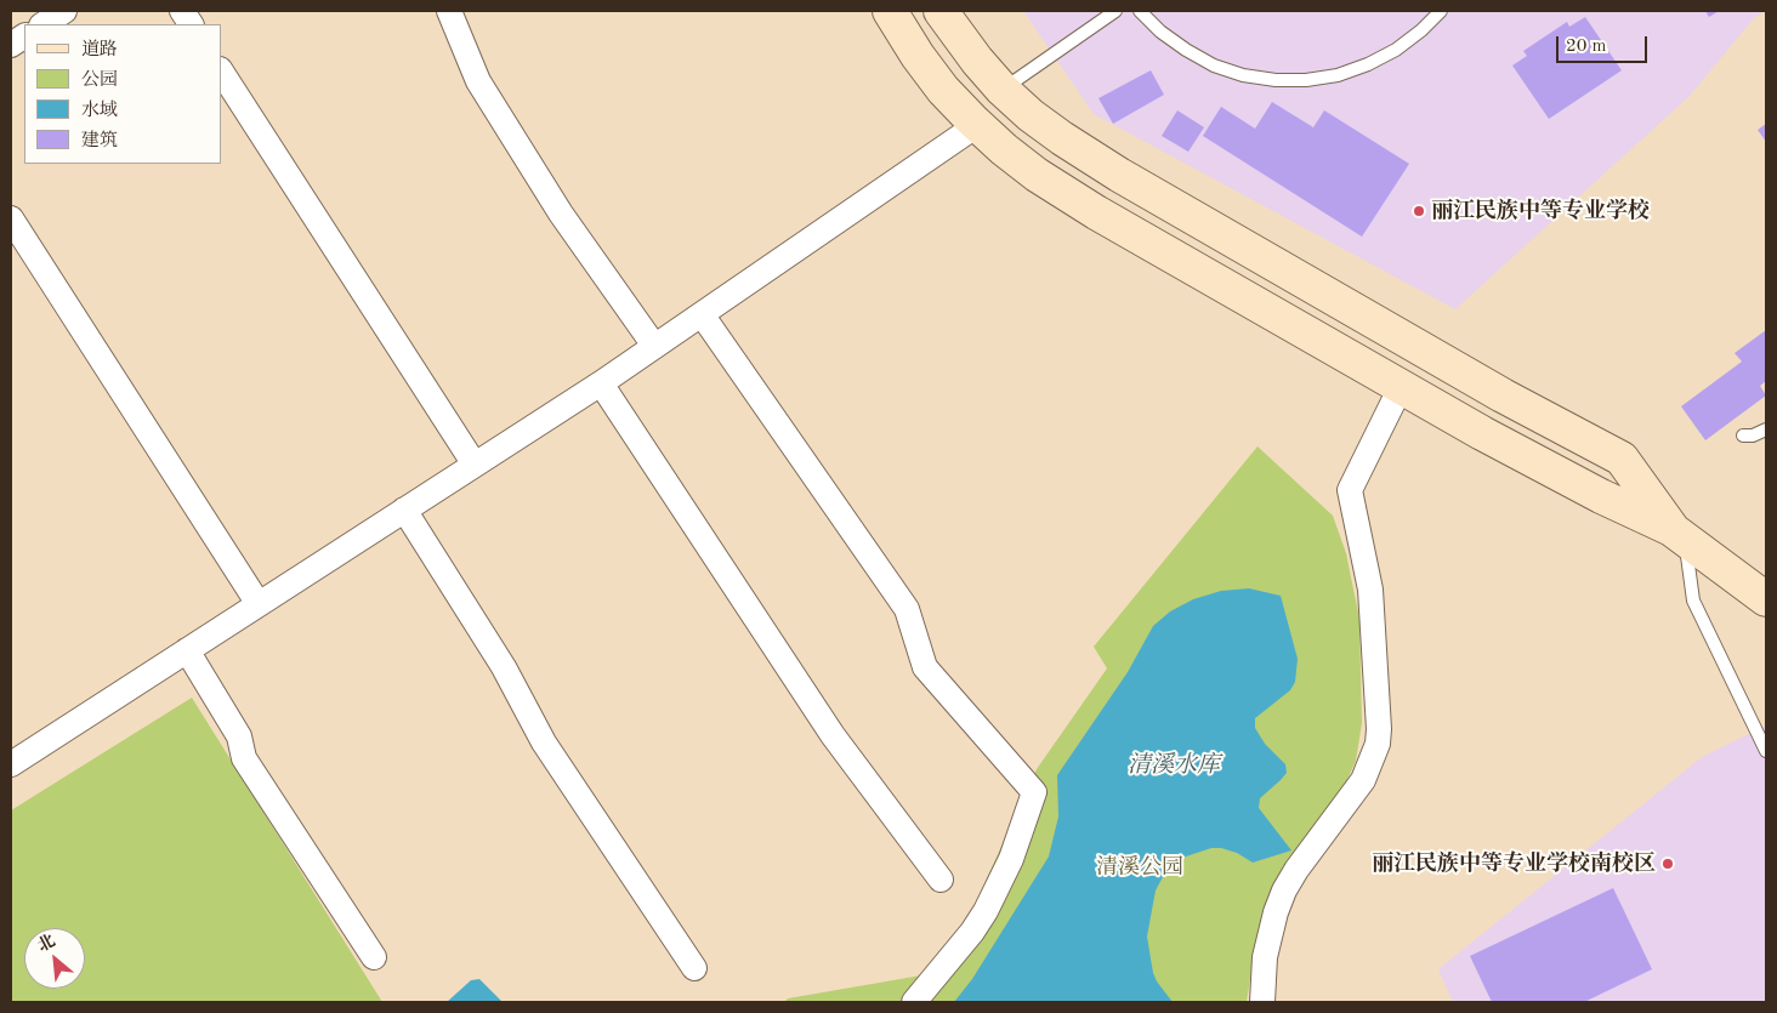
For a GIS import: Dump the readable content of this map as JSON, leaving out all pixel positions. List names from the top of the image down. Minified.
{"water":["清溪水库"],"parks":["清溪公园"],"places":["丽江民族中等专业学校","丽江民族中等专业学校南校区"],"legend":["道路","公园","水域","建筑"],"scale_bar":"20 m","north":"top left"}
